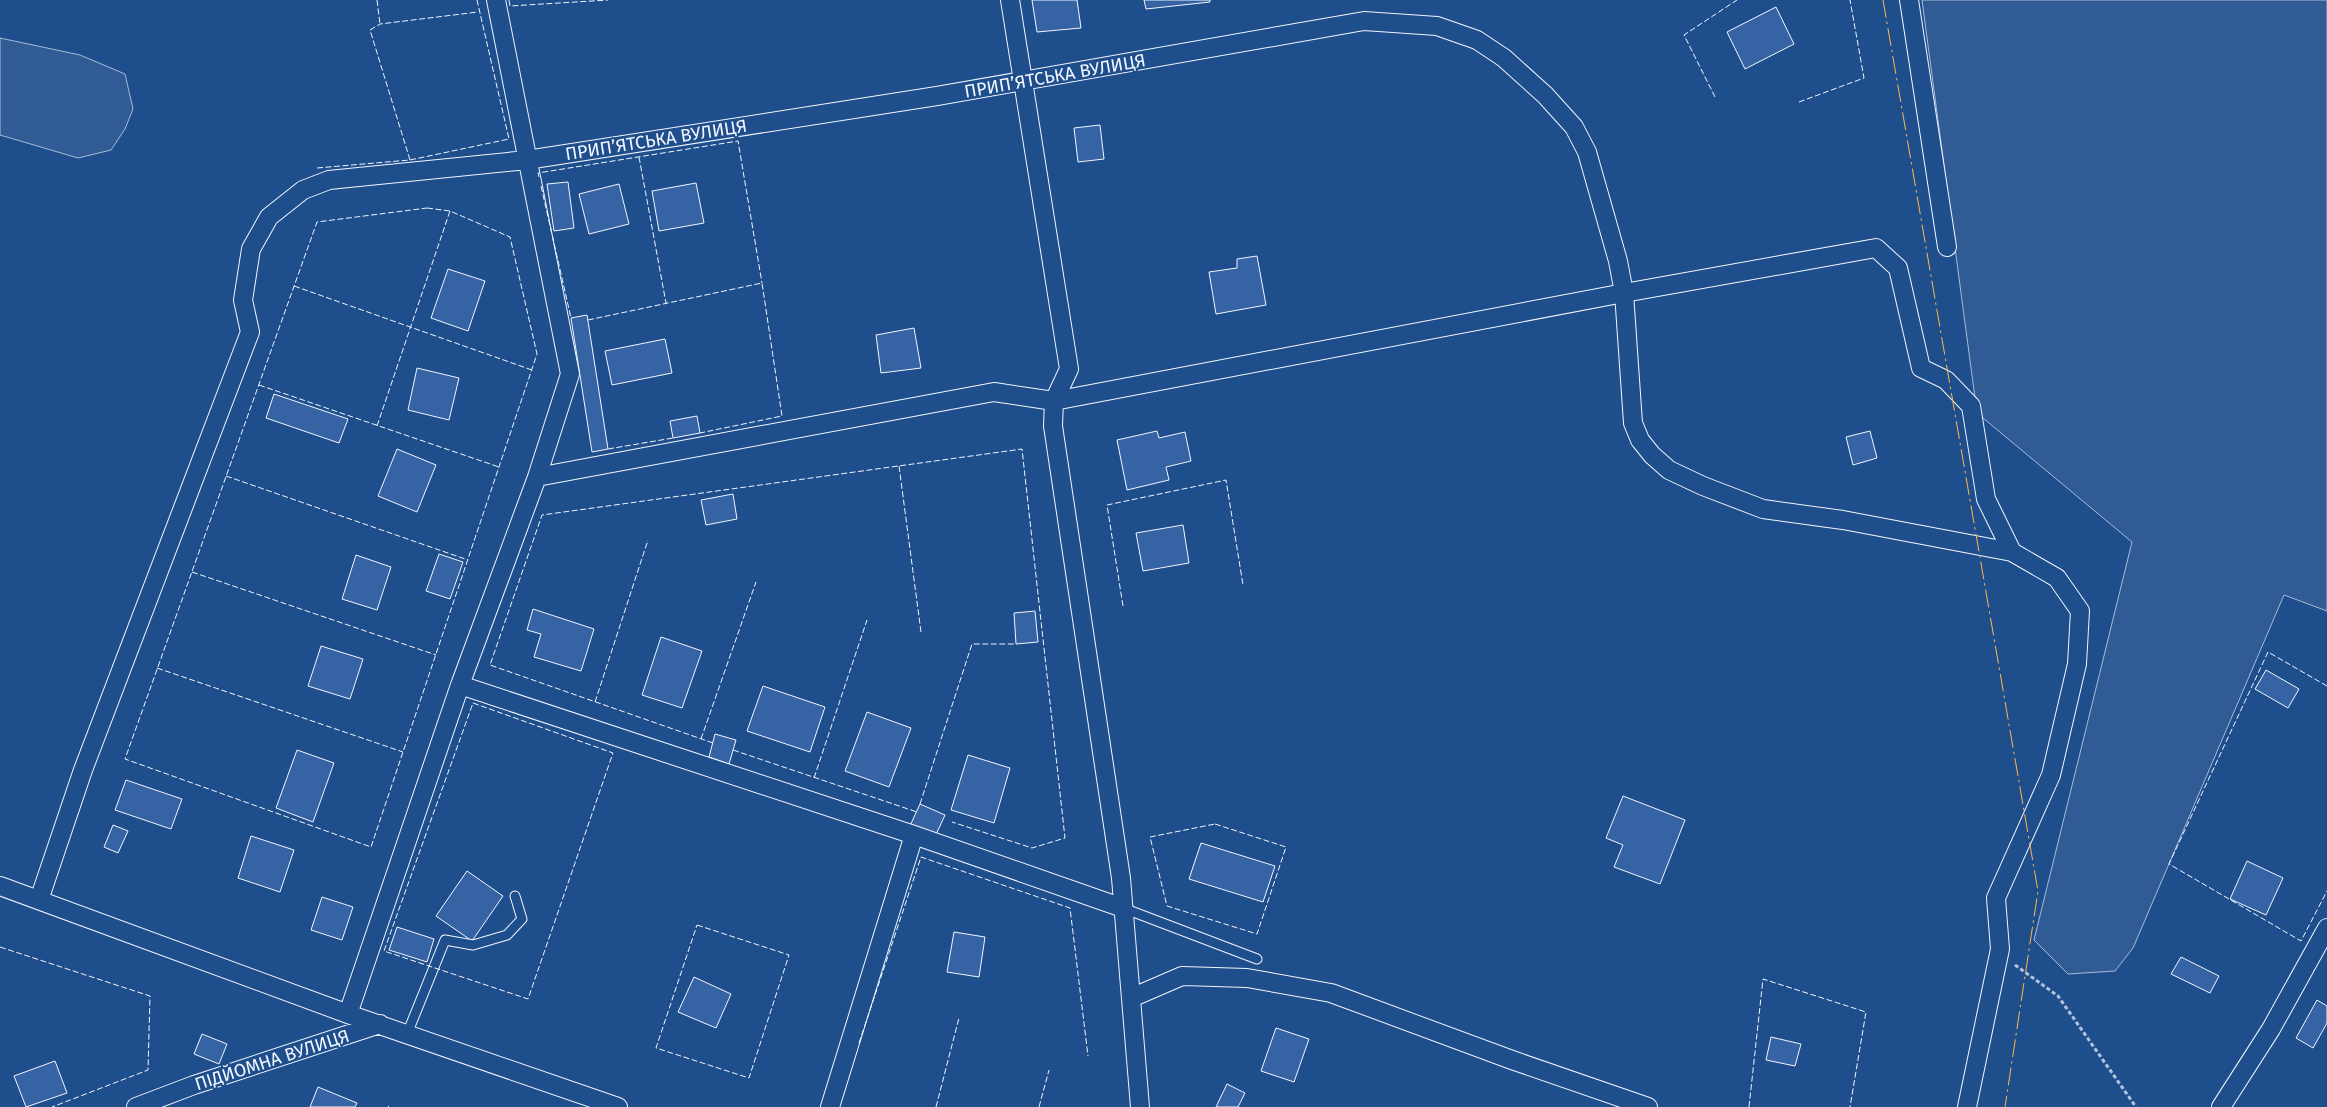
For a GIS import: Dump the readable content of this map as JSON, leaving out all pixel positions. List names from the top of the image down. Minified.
{"streets":{"street":["ПРИП’ЯТСЬКА ВУЛИЦЯ","ПІДЙОМНА ВУЛИЦЯ"]}}
